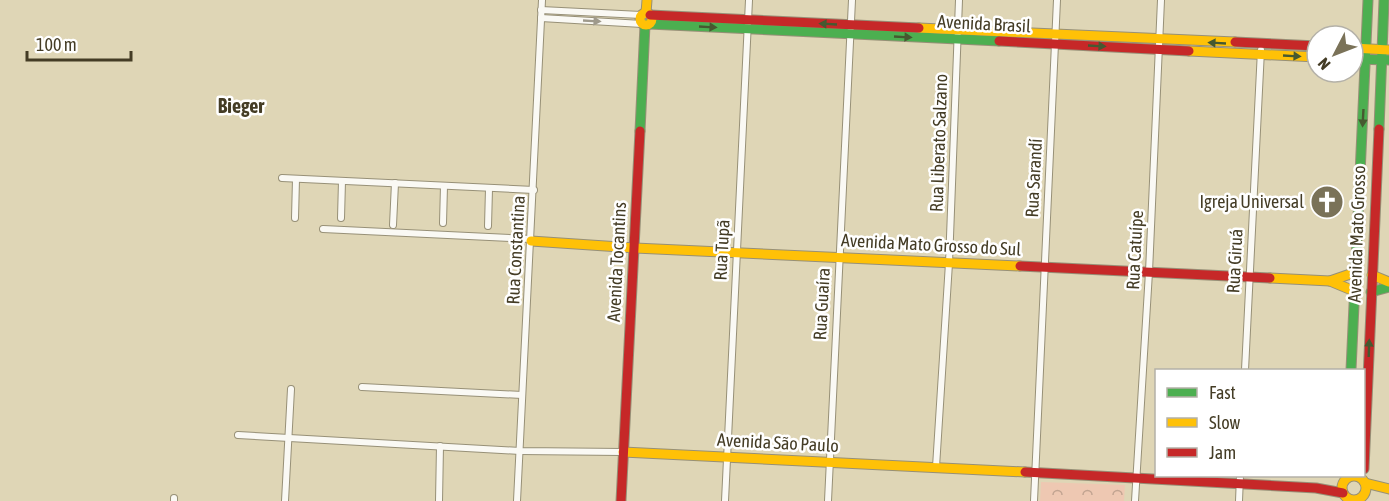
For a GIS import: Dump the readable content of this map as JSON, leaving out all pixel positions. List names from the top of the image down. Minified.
{"streets":{"street":["Avenida Brasil","Rua Liberato Salzano","Rua Sarandí","Avenida Mato Grosso","Avenida Mato Grosso do Sul","Rua Constantina","Rua Tupã","Rua Catuípe","Rua Giruá","Avenida Tocantins","Rua Guaíra","Avenida São Paulo"]},"crossings":[["Avenida Brasil","Rua Liberato Salzano"],["Avenida Brasil","Rua Sarandí"],["Avenida Brasil","Rua Constantina"],["Avenida Brasil","Rua Tupã"],["Avenida Brasil","Rua Catuípe"],["Avenida Brasil","Rua Giruá"],["Avenida Brasil","Avenida Tocantins"],["Avenida Brasil","Rua Guaíra"],["Rua Liberato Salzano","Avenida Mato Grosso do Sul"],["Rua Liberato Salzano","Avenida São Paulo"],["Rua Sarandí","Avenida Mato Grosso do Sul"],["Rua Sarandí","Avenida São Paulo"],["Avenida Mato Grosso do Sul","Rua Constantina"],["Avenida Mato Grosso do Sul","Rua Tupã"],["Avenida Mato Grosso do Sul","Rua Catuípe"],["Avenida Mato Grosso do Sul","Rua Giruá"],["Avenida Mato Grosso do Sul","Avenida Tocantins"],["Avenida Mato Grosso do Sul","Rua Guaíra"],["Rua Constantina","Avenida São Paulo"],["Rua Tupã","Avenida São Paulo"],["Rua Catuípe","Avenida São Paulo"],["Avenida Tocantins","Avenida São Paulo"],["Rua Guaíra","Avenida São Paulo"]],"districts":["Bieger"],"places":{"church":["Igreja Universal"]},"legend":["Fast","Slow","Jam"],"scale_bar":"100 m","north":"bottom left"}
